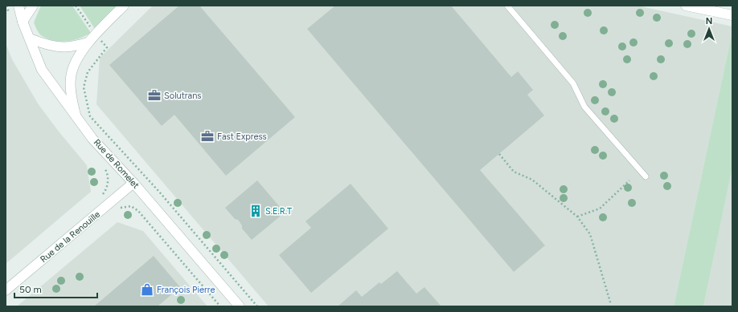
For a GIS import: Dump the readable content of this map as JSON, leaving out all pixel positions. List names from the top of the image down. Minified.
{"streets":{"street":["Rue de Romelet","Rue de la Renouille"]},"crossings":[["Rue de Romelet","Rue de la Renouille"]],"places":{"office":["Solutrans","Fast Express"],"building":["S.E.R.T"],"shop":["François Pierre"]},"scale_bar":"50 m","north":"top"}
